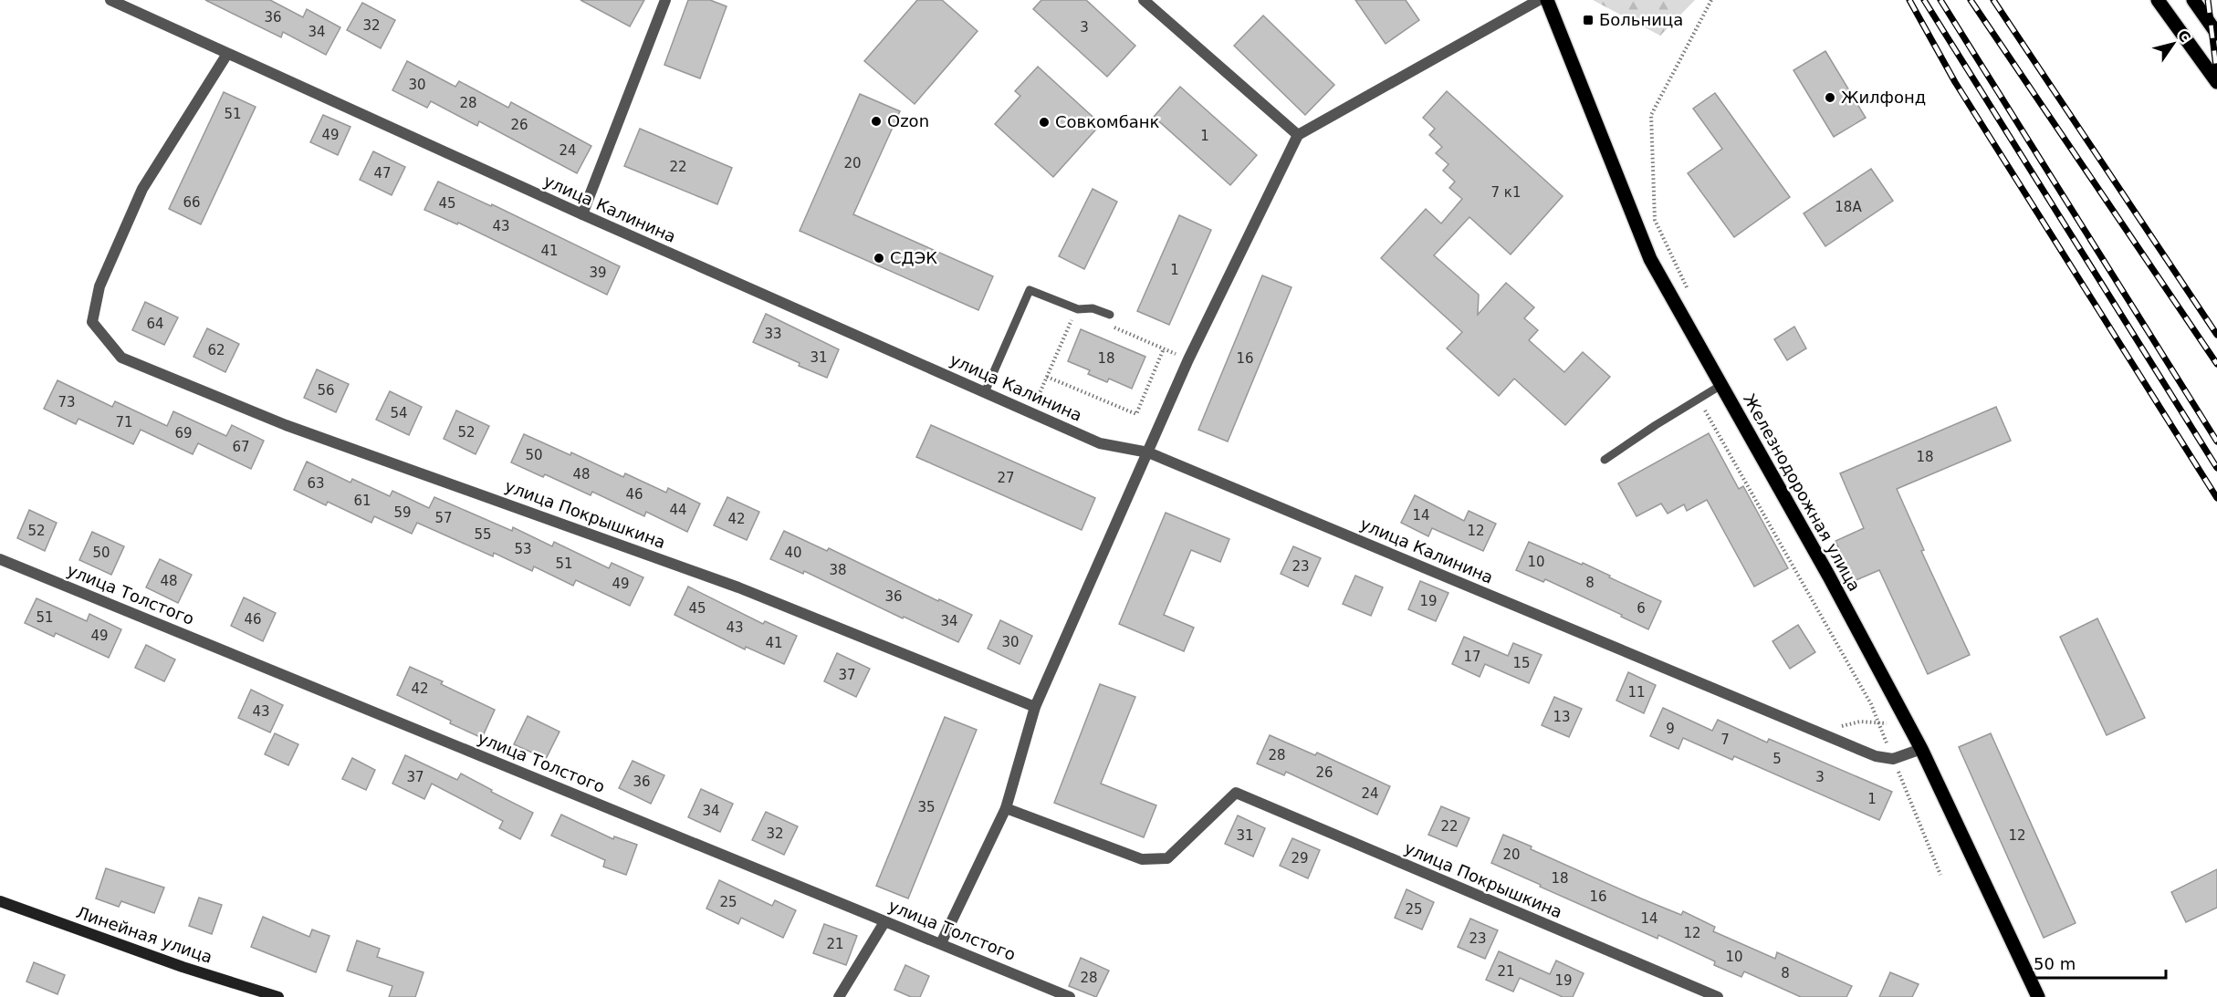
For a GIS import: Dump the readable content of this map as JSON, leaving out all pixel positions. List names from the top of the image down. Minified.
{"streets":{"main road":["Железнодорожная улица"],"street":["улица Калинина","улица Покрышкина","улица Толстого","Линейная улица"]},"crossings":[["улица Калинина","улица Покрышкина"]],"places":{"transit":["Больница"],"other":["Жилфонд","Ozon","Совкомбанк","СДЭК"]},"house_numbers":["36","32","3","34","30","28","51","26","49","1","24","20","22","47","7 к1","66","45","18А","43","41","1","39","64","33","62","31","18","16","56","73","54","71","52","69","67","50","18","48","27","63","46","61","44","59","14","57","42","52","12","55","53","50","40","10","51","23","38","48","8","49","36","19","45","6","51","46","34","43","49","30","41","17","15","37","42","11","43","13","9","7","28","5","26","37","3","36","24","1","35","34","22","32","31","12","20","29","18","16","25","25","14","12","23","21","10","21","8","28","19"],"scale_bar":"50 m","north":"top right"}
